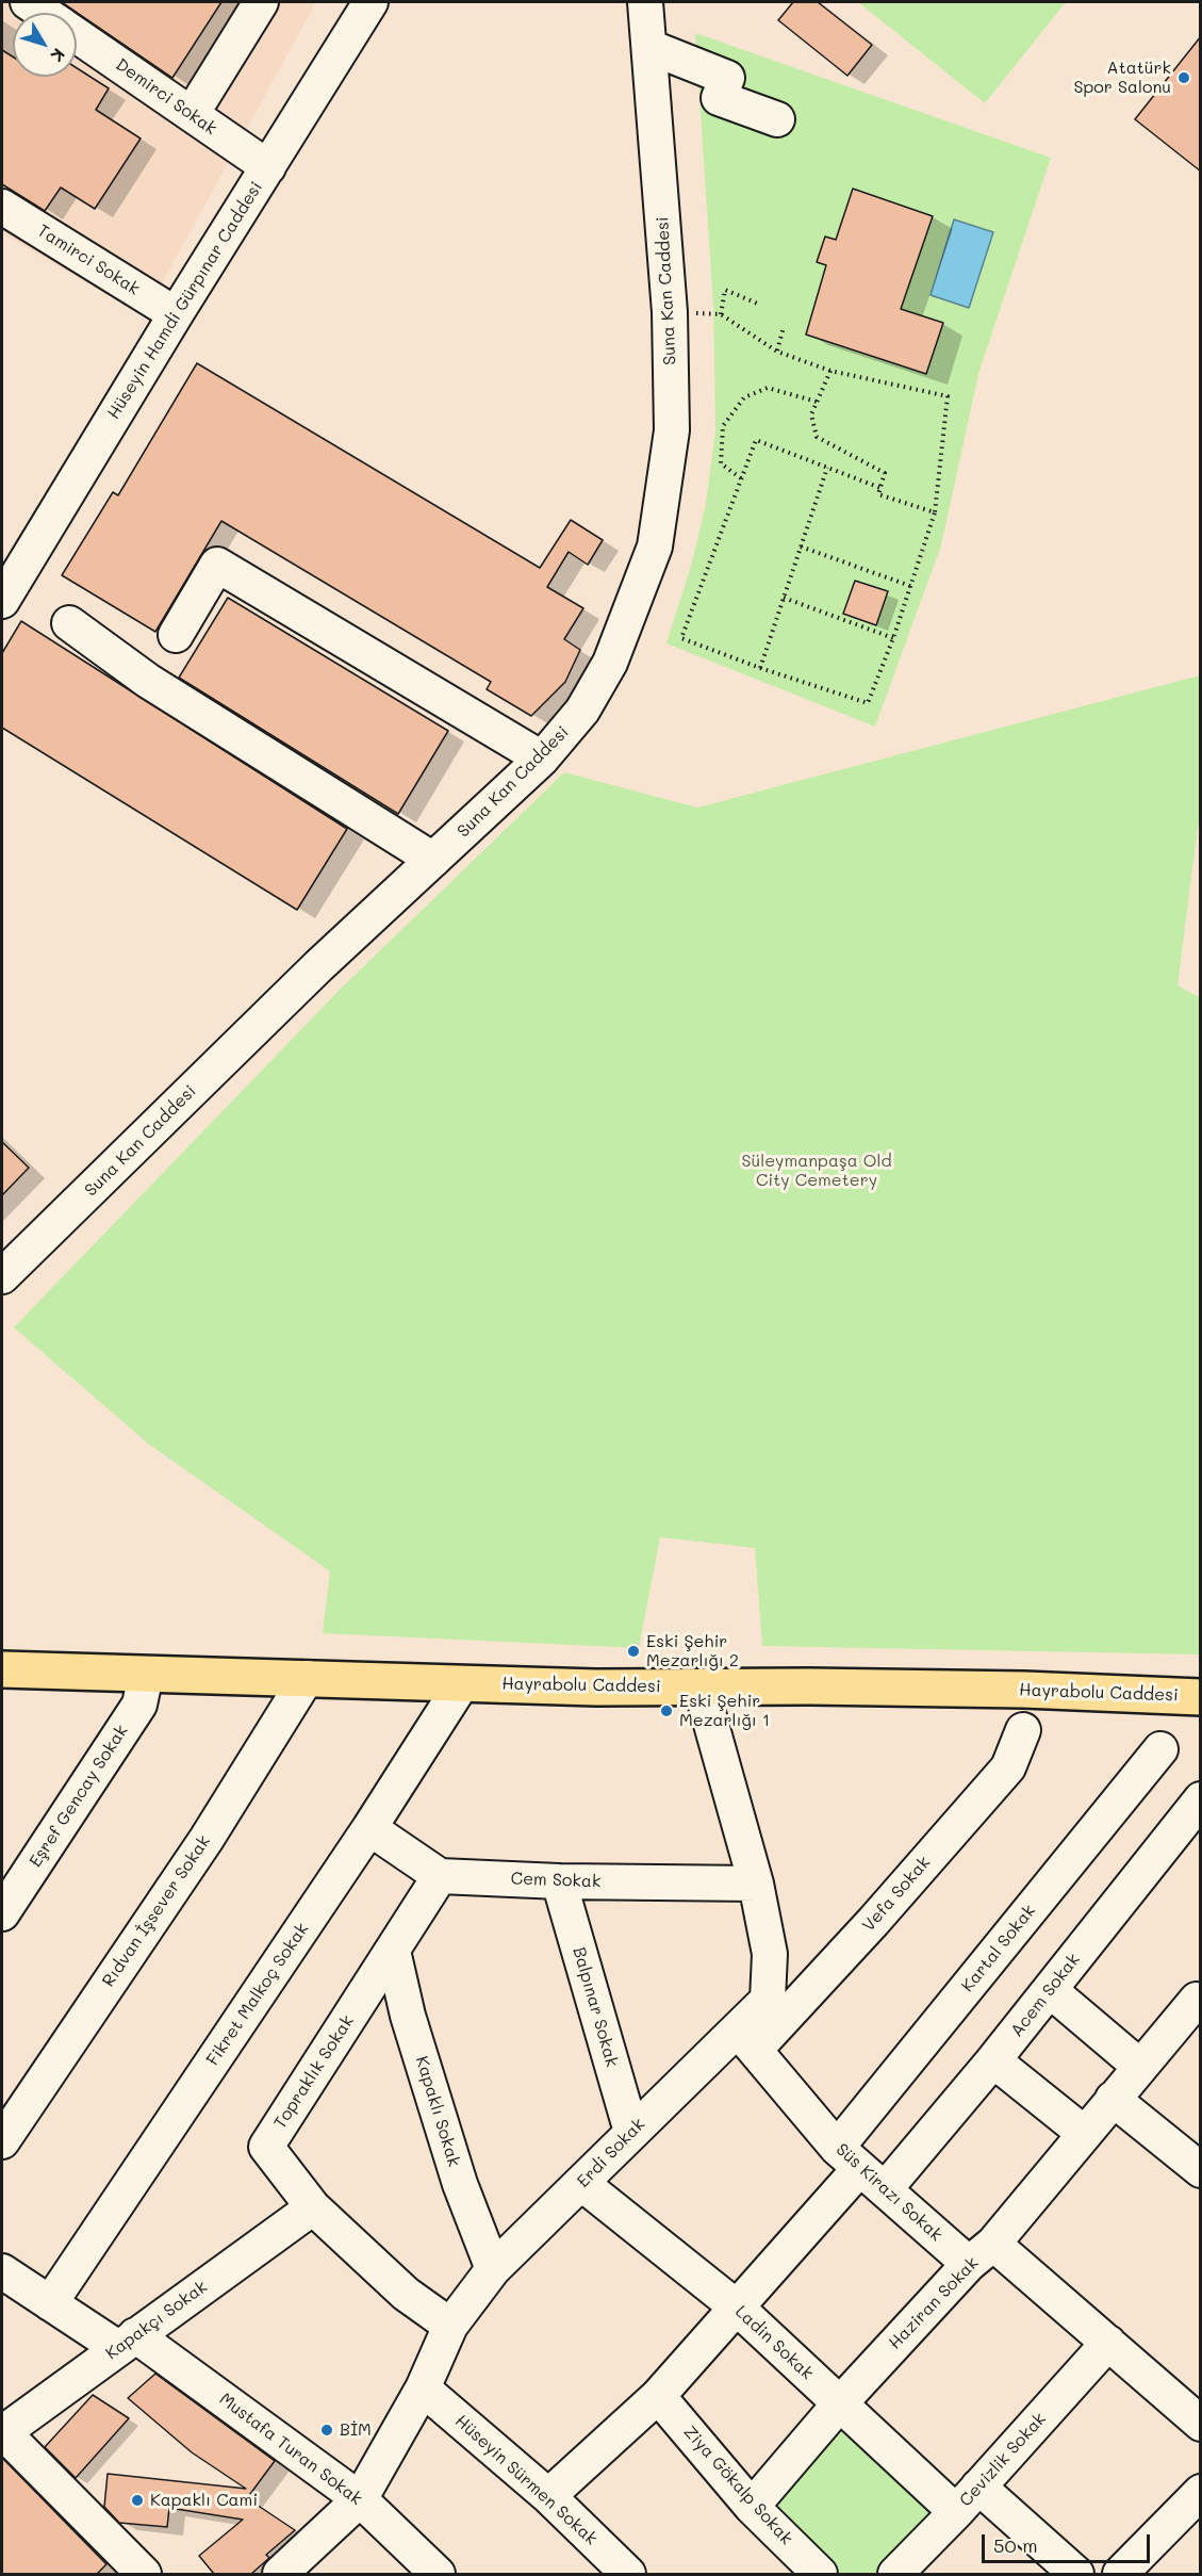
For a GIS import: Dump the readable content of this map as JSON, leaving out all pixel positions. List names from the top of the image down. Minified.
{"streets":{"main road":["Hayrabolu Caddesi"],"street":["Demirci Sokak","Tamirci Sokak","Suna Kan Caddesi","Hüseyin Hamdi Gürpınar Caddesi","Eşref Gencay Sokak","Cem Sokak","Vefa Sokak","Rıdvan İşsever Sokak","Kartal Sokak","Fikret Malkoç Sokak","Acem Sokak","Balpınar Sokak","Topraklık Sokak","Kapaklı Sokak","Erdi Sokak","Süs Kirazı Sokak","Haziran Sokak","Kapakçı Sokak","Ladin Sokak","Mustafa Turan Sokak","Cevizlik Sokak","Hüseyin Sürmen Sokak","Ziya Gökalp Sokak"]},"crossings":[["Demirci Sokak","Hüseyin Hamdi Gürpınar Caddesi"],["Tamirci Sokak","Hüseyin Hamdi Gürpınar Caddesi"],["Hayrabolu Caddesi","Eşref Gencay Sokak"],["Hayrabolu Caddesi","Rıdvan İşsever Sokak"],["Hayrabolu Caddesi","Fikret Malkoç Sokak"],["Hayrabolu Caddesi","Erdi Sokak"],["Cem Sokak","Balpınar Sokak"],["Cem Sokak","Topraklık Sokak"],["Cem Sokak","Erdi Sokak"],["Vefa Sokak","Erdi Sokak"],["Vefa Sokak","Süs Kirazı Sokak"],["Kartal Sokak","Acem Sokak"],["Kartal Sokak","Süs Kirazı Sokak"],["Fikret Malkoç Sokak","Mustafa Turan Sokak"],["Acem Sokak","Süs Kirazı Sokak"],["Balpınar Sokak","Erdi Sokak"],["Topraklık Sokak","Kapaklı Sokak"],["Topraklık Sokak","Erdi Sokak"],["Topraklık Sokak","Kapakçı Sokak"],["Kapaklı Sokak","Erdi Sokak"],["Erdi Sokak","Süs Kirazı Sokak"],["Erdi Sokak","Ladin Sokak"],["Erdi Sokak","Mustafa Turan Sokak"],["Erdi Sokak","Hüseyin Sürmen Sokak"],["Süs Kirazı Sokak","Haziran Sokak"],["Süs Kirazı Sokak","Cevizlik Sokak"],["Haziran Sokak","Ladin Sokak"],["Haziran Sokak","Ziya Gökalp Sokak"],["Kapakçı Sokak","Mustafa Turan Sokak"],["Ladin Sokak","Cevizlik Sokak"]],"parks":["Süleymanpaşa Old City Cemetery"],"places":["Atatürk Spor Salonu","Eski Şehir Mezarlığı 2","Eski Şehir Mezarlığı 1","BİM","Kapaklı Cami"],"scale_bar":"50 m","north":"bottom right"}
